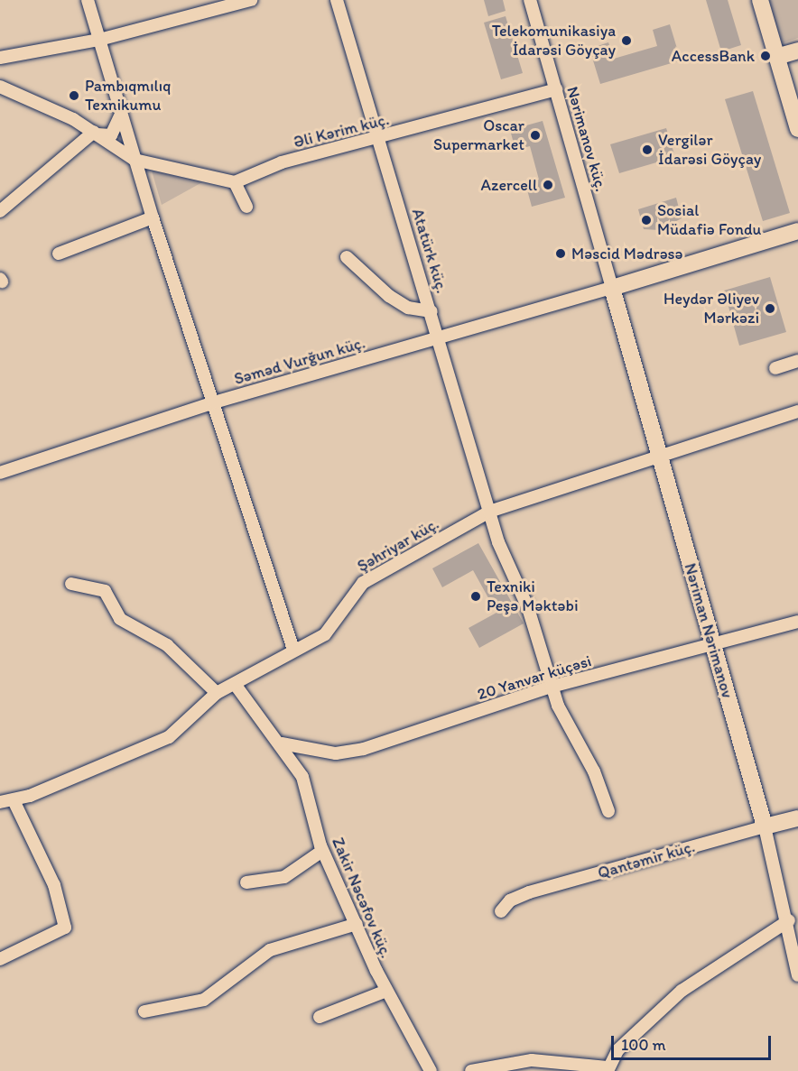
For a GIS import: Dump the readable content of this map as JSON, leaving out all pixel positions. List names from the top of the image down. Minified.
{"streets":{"main road":["Nəriman Nərimanov","Qantəmir küç."],"street":["Əli Kərim küç.","Nərimanov küç.","Atatürk küç.","Səməd Vurğun küç.","Şəhriyar küç.","20 Yanvar küçəsi","Zakir Nəcəfov küç."]},"crossings":[["Əli Kərim küç.","Nərimanov küç."],["Əli Kərim küç.","Atatürk küç."],["Nərimanov küç.","Səməd Vurğun küç."],["Nərimanov küç.","Nəriman Nərimanov"],["Atatürk küç.","Səməd Vurğun küç."],["Atatürk küç.","Şəhriyar küç."],["Atatürk küç.","20 Yanvar küçəsi"],["Səməd Vurğun küç.","Nəriman Nərimanov"],["Şəhriyar küç.","Nəriman Nərimanov"],["Şəhriyar küç.","Zakir Nəcəfov küç."],["Nəriman Nərimanov","20 Yanvar küçəsi"],["Nəriman Nərimanov","Qantəmir küç."],["20 Yanvar küçəsi","Zakir Nəcəfov küç."]],"places":["Telekomunikasiya İdarəsi Göyçay","AccessBank","Pambıqmılıq Texnikumu","Oscar Supermarket","Vergilər İdarəsi Göyçay","Azercell","Sosial Müdafiə Fondu","Məscid Mədrəsə","Heydər Əliyev Mərkəzi","Texniki Peşə Məktəbi"],"scale_bar":"100 m"}
